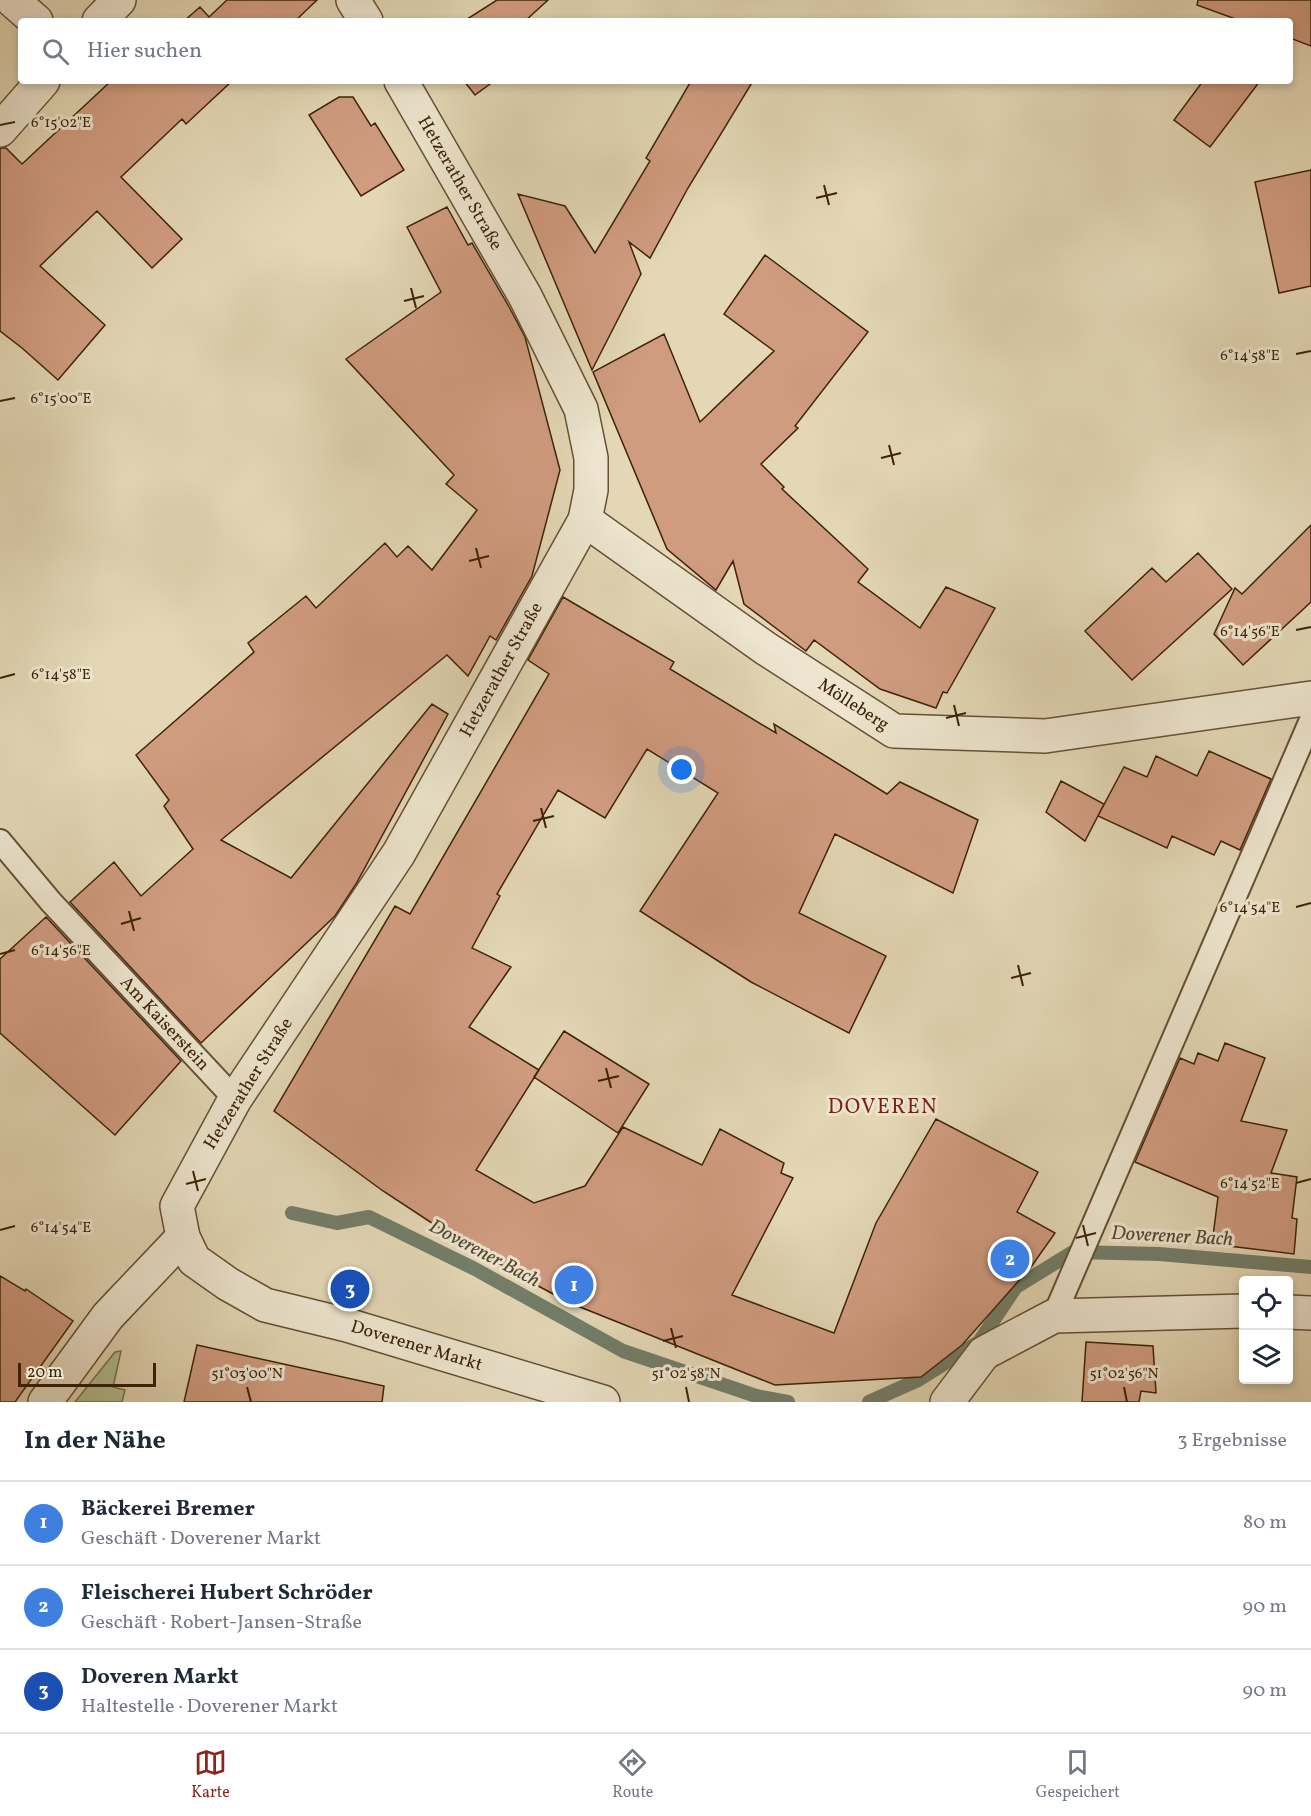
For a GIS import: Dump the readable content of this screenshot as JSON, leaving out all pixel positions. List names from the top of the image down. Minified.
{"streets":{"street":["Hetzerather Straße","Mölleberg","Doverener Markt"],"lane":["Am Kaiserstein"]},"crossings":[["Hetzerather Straße","Mölleberg"],["Hetzerather Straße","Am Kaiserstein"],["Hetzerather Straße","Doverener Markt"]],"districts":["DOVEREN"],"water":["Doverener Bach"],"scale_bar":"20 m","page":{"search":"Hier suchen","pins":["2","1","3"],"scale":"20 m","heading":["In der Nähe","3 Ergebnisse"],"list":[{"mark":"1","name":"Bäckerei Bremer","note":"Geschäft · Doverener Markt","value":"80 m"},{"mark":"2","name":"Fleischerei Hubert Schröder","note":"Geschäft · Robert-Jansen-Straße","value":"90 m"},{"mark":"3","name":"Doveren Markt","note":"Haltestelle · Doverener Markt","value":"90 m"}],"nav":["Karte","Route","Gespeichert"]},"coordinates":["6°15'02\"E","6°14'58\"E","6°15'00\"E","6°14'56\"E","6°14'54\"E","6°14'52\"E","51°03'00\"N","51°02'58\"N","51°02'56\"N"]}
